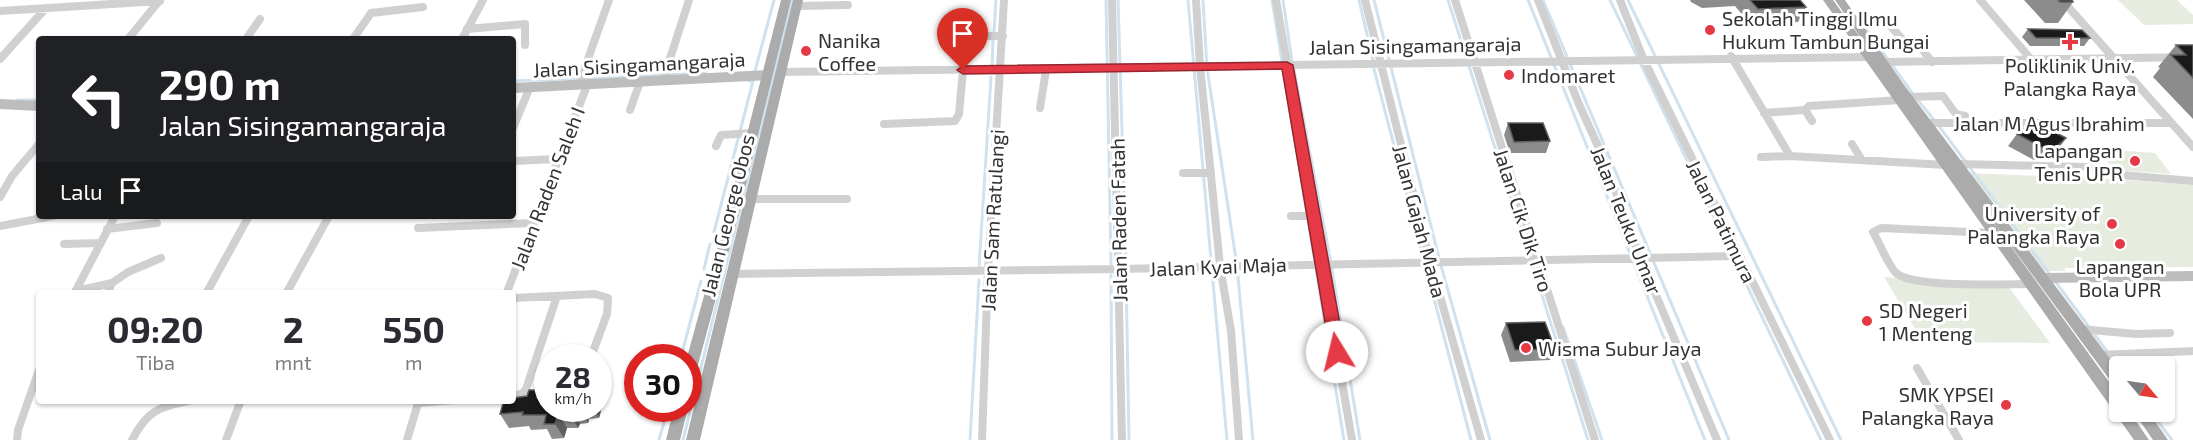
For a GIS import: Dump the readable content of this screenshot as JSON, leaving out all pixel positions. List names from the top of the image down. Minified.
{"streets":{"main road":["Jalan George Obos"],"street":["Jalan Sisingamangaraja","Jalan M Agus Ibrahim","Jalan Raden Saleh I","Jalan Sam Ratulangi","Jalan Raden Fatah","Jalan Cik Dik Tiro","Jalan Teuku Umar","Jalan Gajah Mada","Jalan Patimura","Jalan Kyai Maja"]},"crossings":[["Jalan Sisingamangaraja","Jalan Raden Saleh I"],["Jalan Sisingamangaraja","Jalan George Obos"],["Jalan Sisingamangaraja","Jalan Sam Ratulangi"],["Jalan Sisingamangaraja","Jalan Raden Fatah"],["Jalan Sisingamangaraja","Jalan Cik Dik Tiro"],["Jalan Sisingamangaraja","Jalan Teuku Umar"],["Jalan Sisingamangaraja","Jalan Gajah Mada"],["Jalan Sisingamangaraja","Jalan Patimura"],["Jalan George Obos","Jalan Kyai Maja"],["Jalan Sam Ratulangi","Jalan Kyai Maja"],["Jalan Raden Fatah","Jalan Kyai Maja"],["Jalan Cik Dik Tiro","Jalan Kyai Maja"],["Jalan Teuku Umar","Jalan Kyai Maja"],["Jalan Gajah Mada","Jalan Kyai Maja"],["Jalan Patimura","Jalan Kyai Maja"]],"places":{"other":["Sekolah Tinggi Ilmu Hukum Tambun Bungai","Nanika Coffee","Indomaret","Lapangan Tenis UPR","University of Palangka Raya","Lapangan Bola UPR","SD Negeri 1 Menteng","Wisma Subur Jaya","SMK YPSEI Palangka Raya"],"health":["Poliklinik Univ. Palangka Raya"]},"north":"bottom right","page":{"turn":["290 m","Jalan Sisingamangaraja"],"then":"Lalu","eta":["09:20","Tiba","2","mnt","550","m"],"speed":"28 km/h","limit":"30"}}
